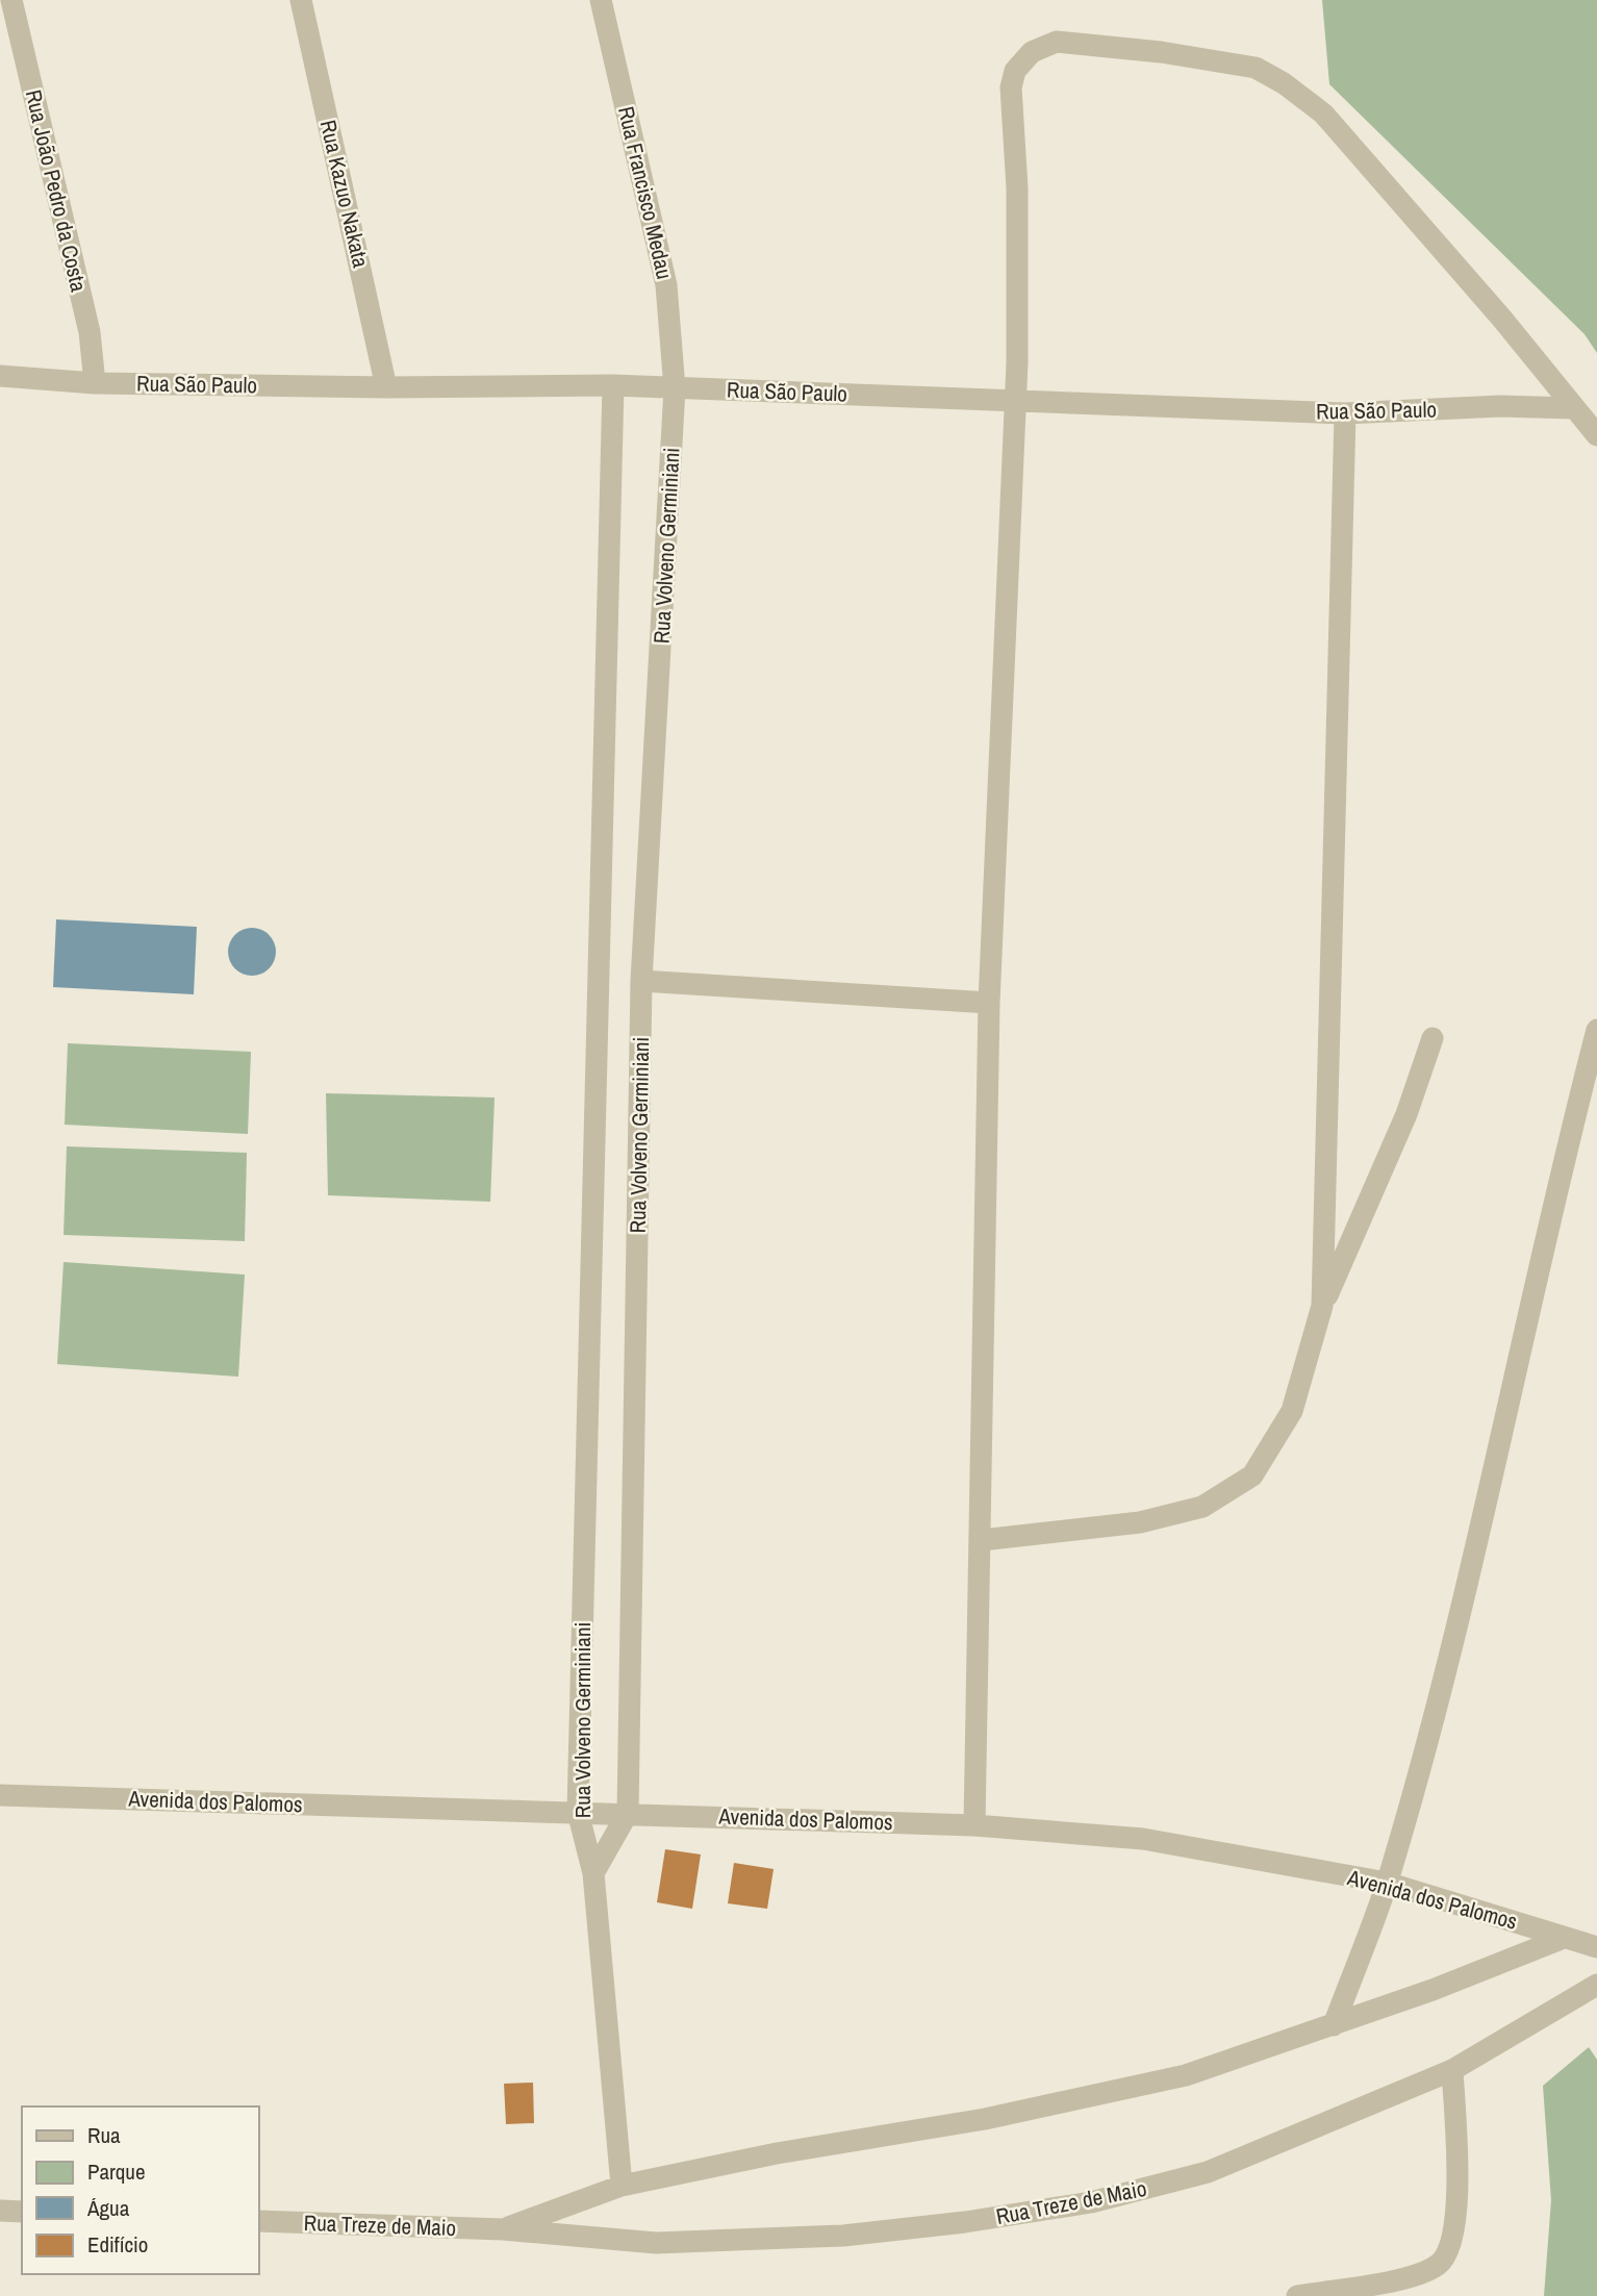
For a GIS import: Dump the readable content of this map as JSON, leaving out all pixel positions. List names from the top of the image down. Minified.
{"streets":{"street":["Rua João Pedro da Costa","Rua Francisco Medau","Rua Kazuo Nakata","Rua São Paulo","Rua Volveno Germiniani","Avenida dos Palomos","Rua Treze de Maio"]},"crossings":[["Rua João Pedro da Costa","Rua São Paulo"],["Rua Francisco Medau","Rua São Paulo"],["Rua Francisco Medau","Rua Volveno Germiniani"],["Rua Kazuo Nakata","Rua São Paulo"],["Rua São Paulo","Rua Volveno Germiniani"],["Rua Volveno Germiniani","Avenida dos Palomos"],["Rua Volveno Germiniani","Rua Treze de Maio"],["Avenida dos Palomos","Rua Treze de Maio"]],"legend":["Rua","Parque","Água","Edifício"]}
